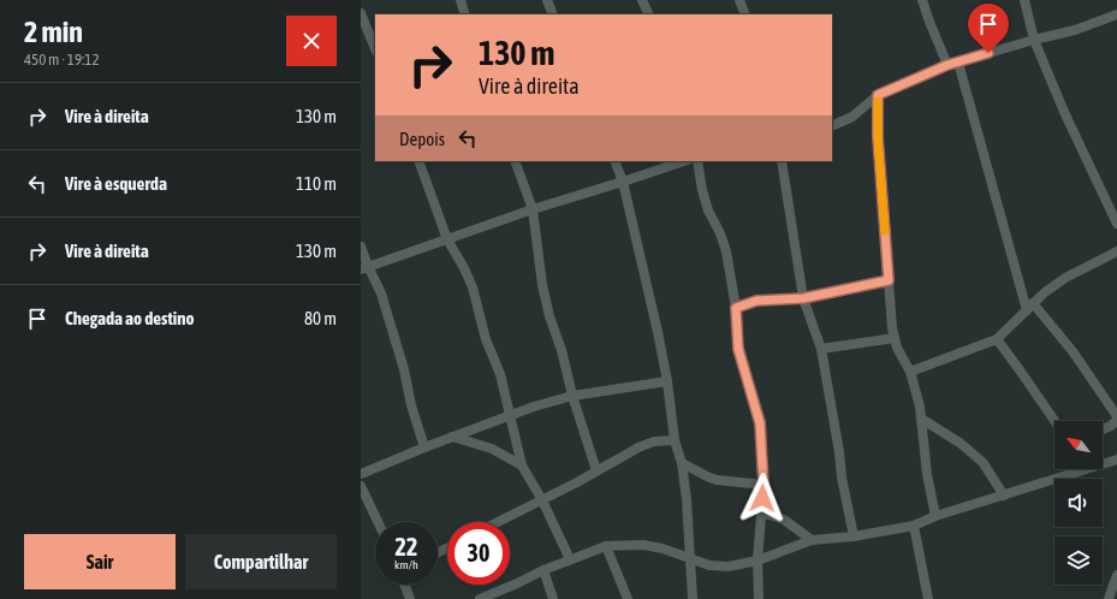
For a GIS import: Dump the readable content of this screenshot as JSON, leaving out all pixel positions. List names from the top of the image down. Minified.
{"north":"top left","page":{"heading":["2 min","450 m · 19:12"],"turn":["130 m","Vire à direita"],"list":[{"name":"Vire à direita","value":"130 m"},{"name":"Vire à esquerda","value":"110 m"},{"name":"Vire à direita","value":"130 m"},{"name":"Chegada ao destino","value":"80 m"}],"then":"Depois","speed":"22 km/h","limit":"30","buttons":["Sair","Compartilhar"]}}
